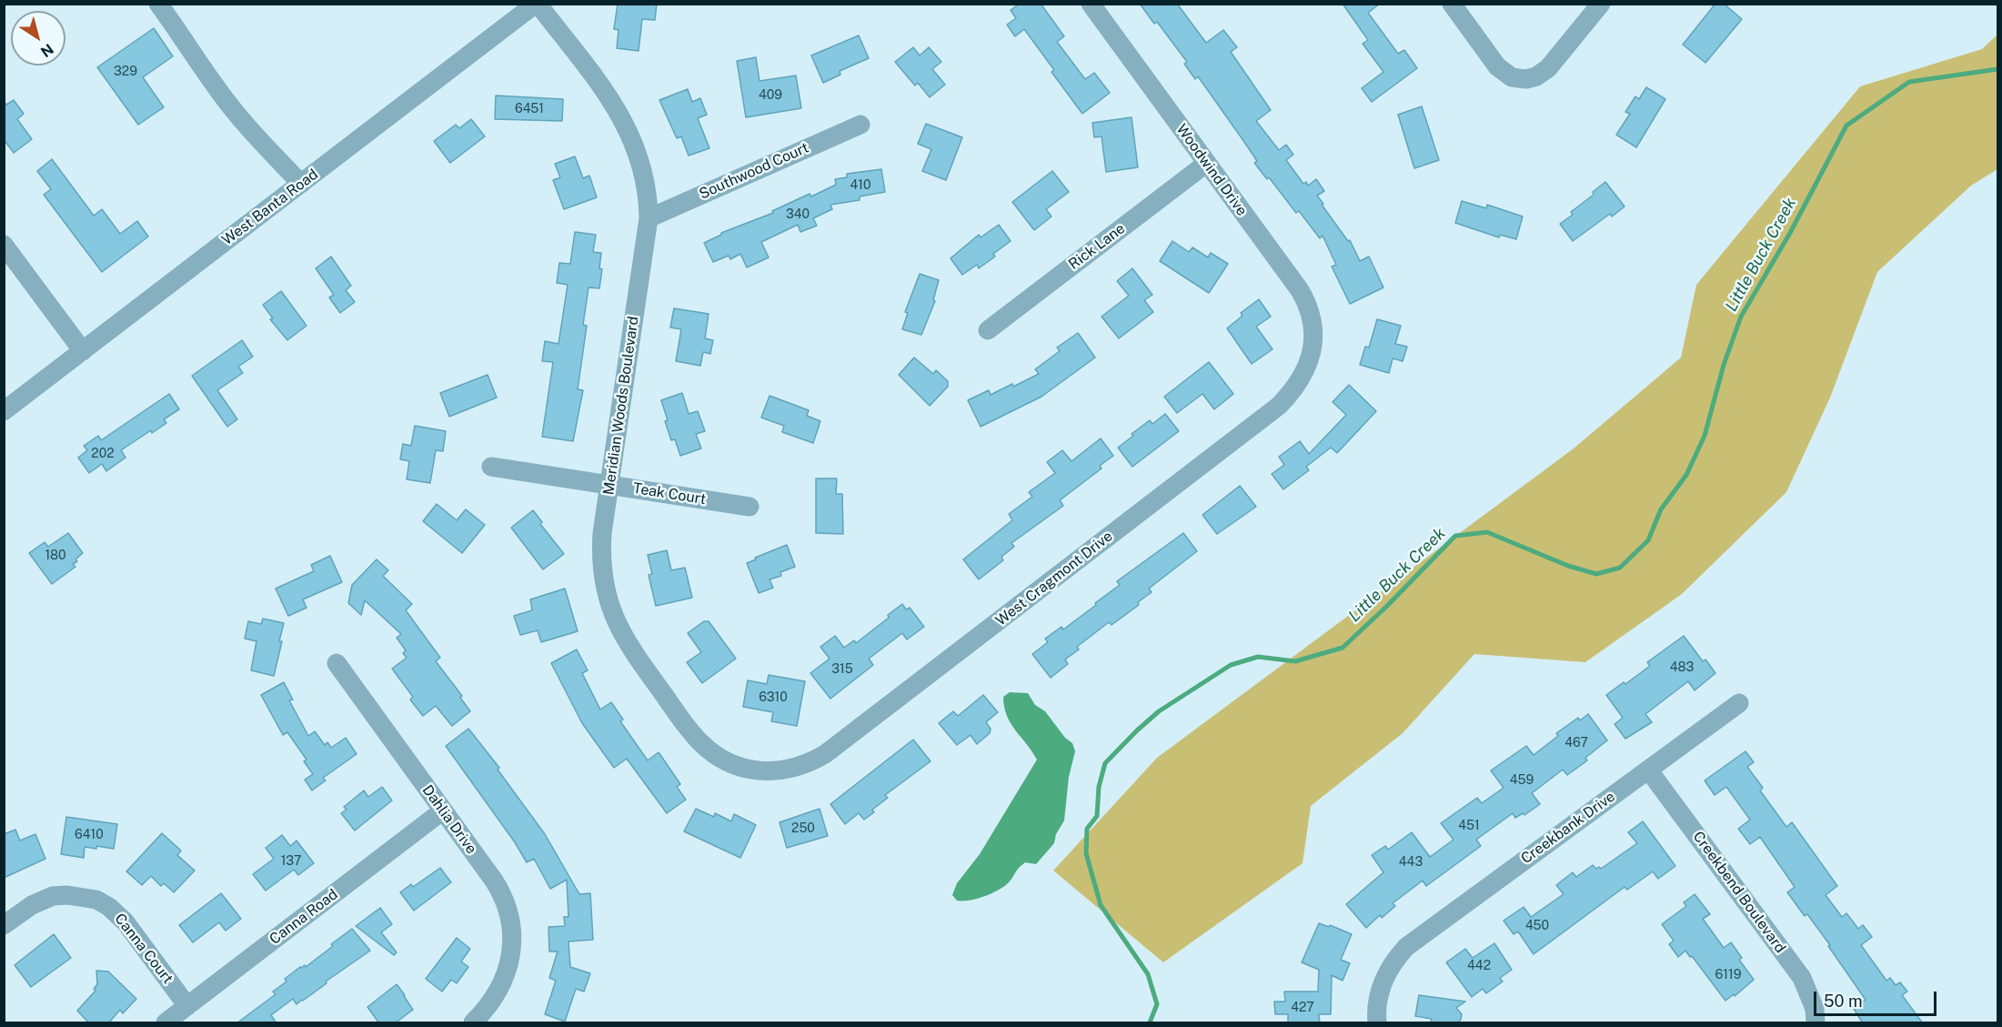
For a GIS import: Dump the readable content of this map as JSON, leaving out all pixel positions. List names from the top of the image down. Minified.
{"streets":{"street":["Woodwind Drive","Southwood Court","West Banta Road","Rick Lane","Meridian Woods Boulevard","Teak Court","West Cragmont Drive","Dahlia Drive","Creekbank Drive","Creekbend Boulevard","Canna Road","Canna Court"]},"crossings":[["Woodwind Drive","Rick Lane"],["Woodwind Drive","West Cragmont Drive"],["Southwood Court","Meridian Woods Boulevard"],["West Banta Road","Meridian Woods Boulevard"],["Meridian Woods Boulevard","Teak Court"],["Meridian Woods Boulevard","West Cragmont Drive"],["Dahlia Drive","Canna Road"],["Creekbank Drive","Creekbend Boulevard"],["Canna Road","Canna Court"]],"water":["Little Buck Creek"],"house_numbers":["329","409","6451","410","340","202","180","483","315","6310","467","459","451","250","6410","137","443","450","442","6119","427"],"scale_bar":"50 m","north":"bottom right"}
